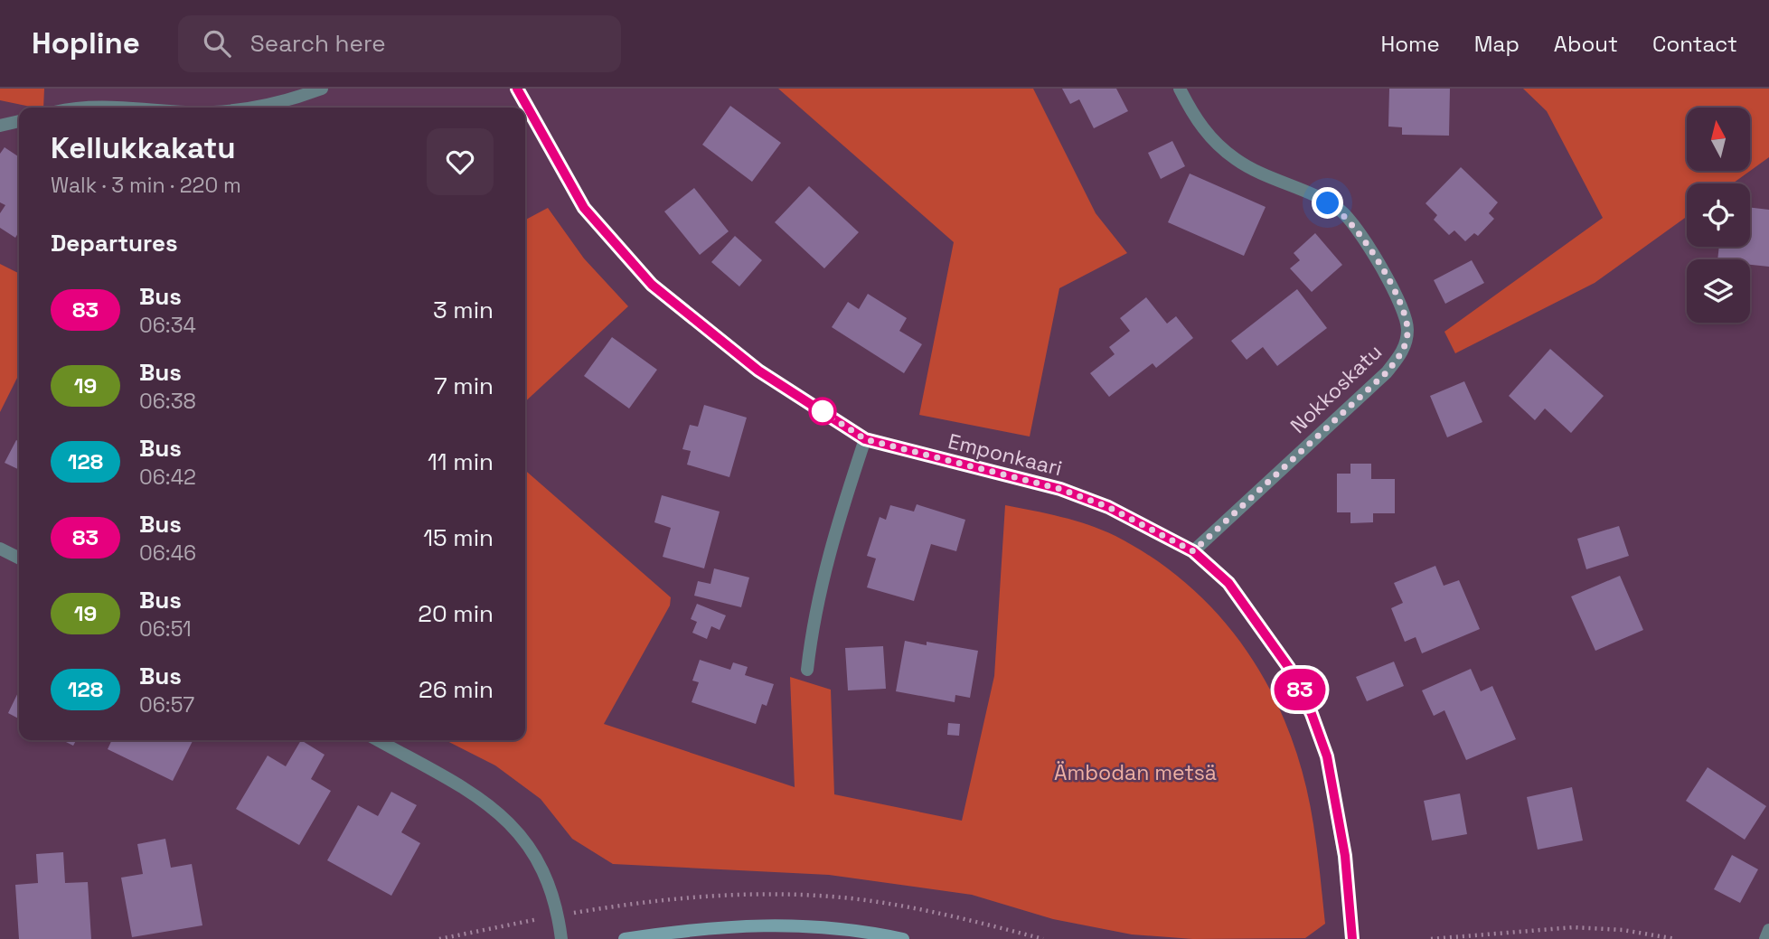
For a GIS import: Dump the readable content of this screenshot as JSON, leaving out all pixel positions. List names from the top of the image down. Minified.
{"streets":{"street":["Nokkoskatu","Emponkaari"]},"crossings":[["Nokkoskatu","Emponkaari"]],"parks":["Ämbodan metsä"],"lines":["bus line 83"],"north":"top","page":{"header":"Hopline","search":"Search here","nav":["Home","Map","About","Contact"],"on_map":"83","heading":[["Kellukkakatu","Walk · 3 min · 220 m"],"Departures"],"list":[{"mark":"83","name":"Bus","note":"06:34","value":"3 min"},{"mark":"19","name":"Bus","note":"06:38","value":"7 min"},{"mark":"128","name":"Bus","note":"06:42","value":"11 min"},{"mark":"83","name":"Bus","note":"06:46","value":"15 min"},{"mark":"19","name":"Bus","note":"06:51","value":"20 min"},{"mark":"128","name":"Bus","note":"06:57","value":"26 min"}]}}
